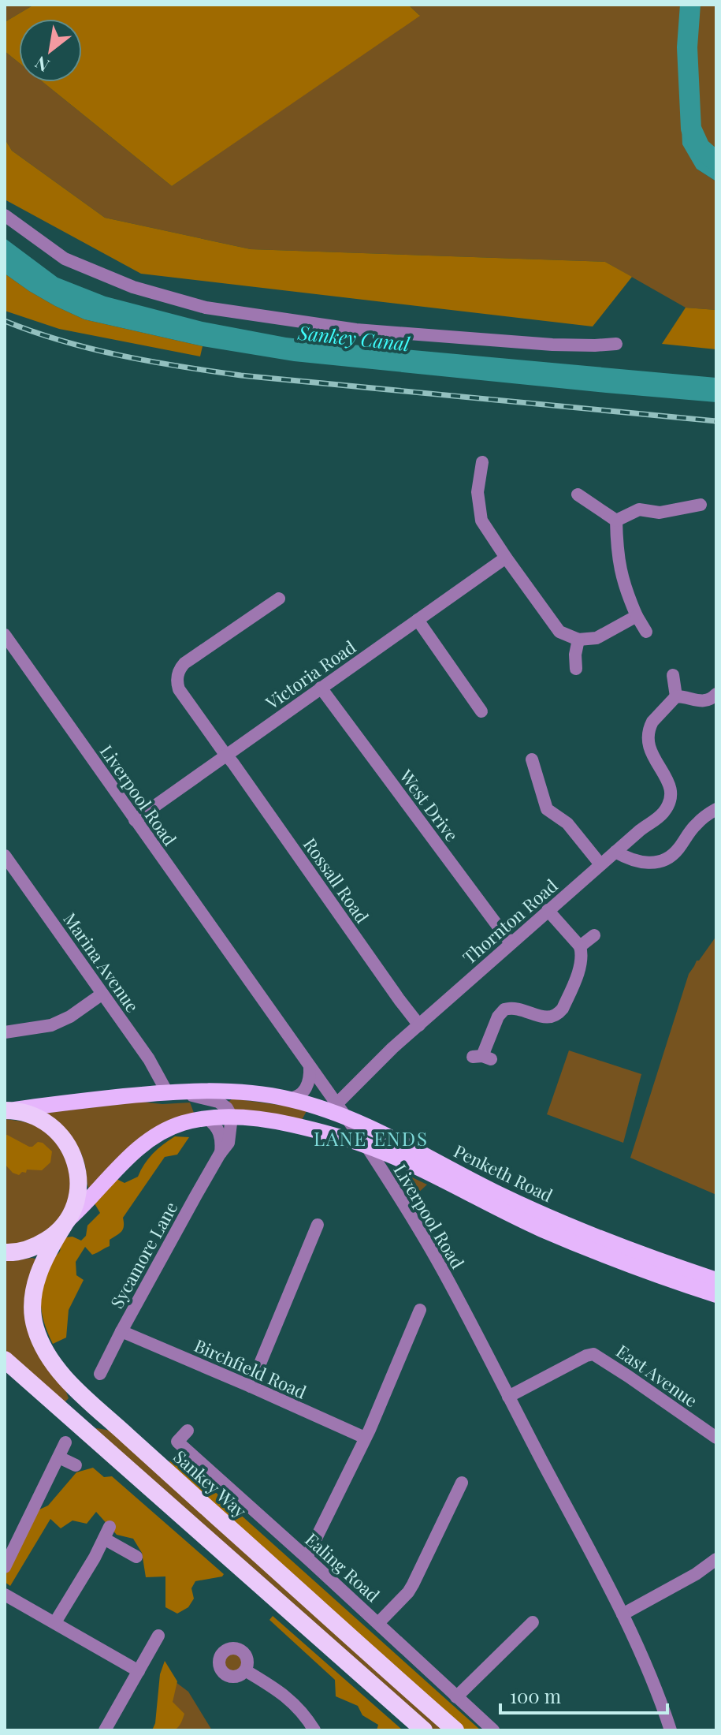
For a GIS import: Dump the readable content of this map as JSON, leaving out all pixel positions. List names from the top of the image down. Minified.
{"streets":{"highway":["Sankey Way"],"main road":["Penketh Road"],"street":["Victoria Road","Liverpool Road","West Drive","Rossall Road","Thornton Road","Marina Avenue","Sycamore Lane","Birchfield Road","East Avenue","Ealing Road"]},"crossings":[["Victoria Road","Liverpool Road"],["Victoria Road","West Drive"],["Victoria Road","Rossall Road"],["Liverpool Road","Thornton Road"],["Liverpool Road","Penketh Road"],["Liverpool Road","East Avenue"],["West Drive","Thornton Road"],["Rossall Road","Thornton Road"],["Thornton Road","Penketh Road"],["Marina Avenue","Penketh Road"],["Penketh Road","Sycamore Lane"],["Penketh Road","Sankey Way"],["Sycamore Lane","Birchfield Road"]],"districts":["LANE ENDS"],"water":["Sankey Canal"],"scale_bar":"100 m","north":"bottom left"}
